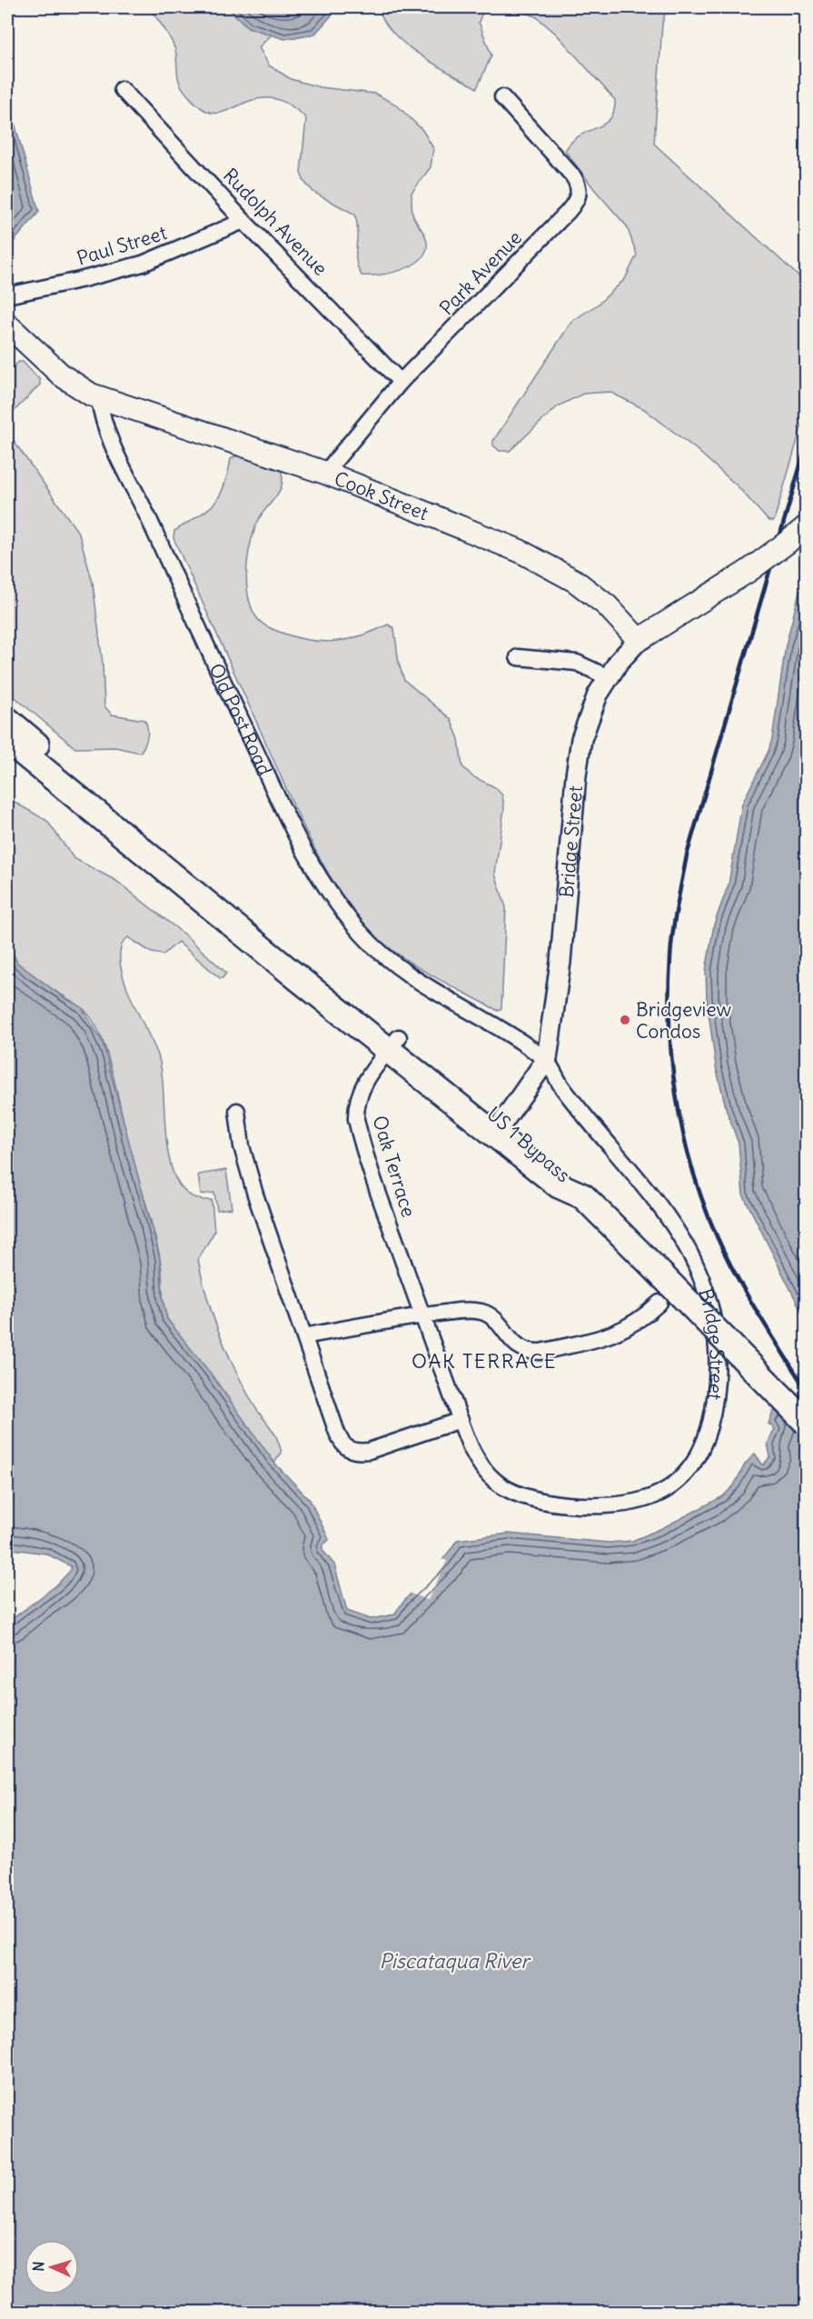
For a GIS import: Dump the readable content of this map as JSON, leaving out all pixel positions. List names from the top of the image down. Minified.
{"streets":{"main road":["Cook Street","US 1 Bypass"],"street":["Rudolph Avenue","Paul Street","Park Avenue","Old Post Road","Bridge Street","Oak Terrace"]},"crossings":[["Rudolph Avenue","Paul Street"],["Rudolph Avenue","Park Avenue"],["Park Avenue","Cook Street"],["Cook Street","Old Post Road"],["Cook Street","Bridge Street"],["Old Post Road","Bridge Street"],["Bridge Street","US 1 Bypass"],["Bridge Street","Oak Terrace"],["US 1 Bypass","Oak Terrace"]],"districts":["OAK TERRACE"],"water":["Piscataqua River"],"places":["Bridgeview Condos"],"north":"left"}
